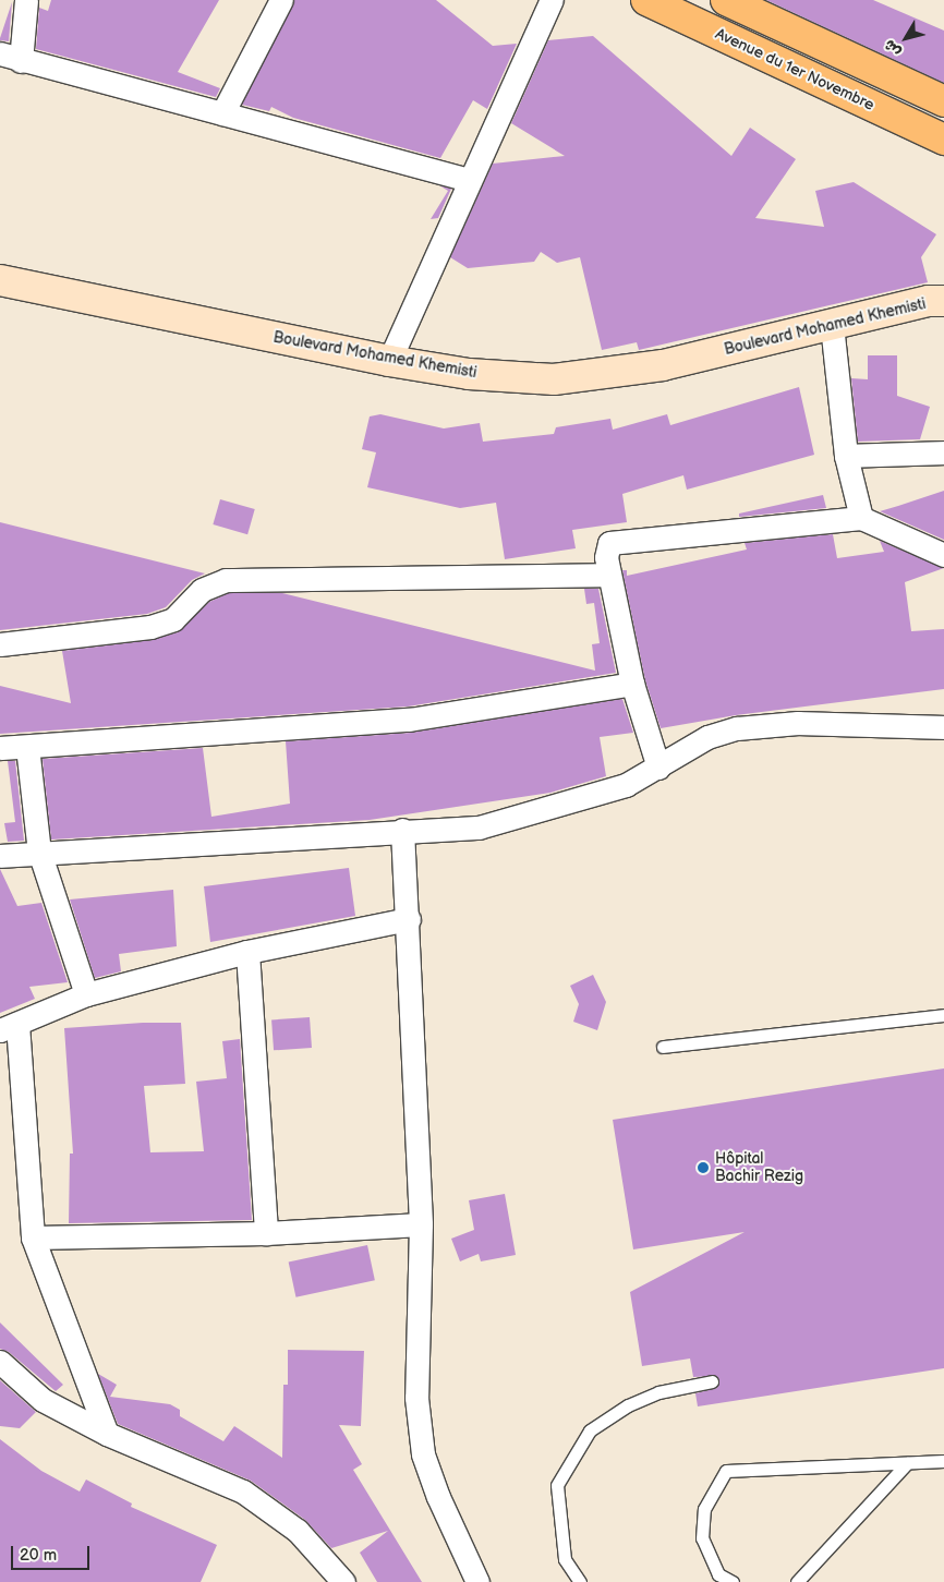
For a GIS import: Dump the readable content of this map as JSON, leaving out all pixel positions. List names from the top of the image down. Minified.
{"streets":{"main road":["Avenue du 1er Novembre","Boulevard Mohamed Khemisti"]},"places":["Hôpital Bachir Rezig"],"scale_bar":"20 m","north":"bottom left"}
